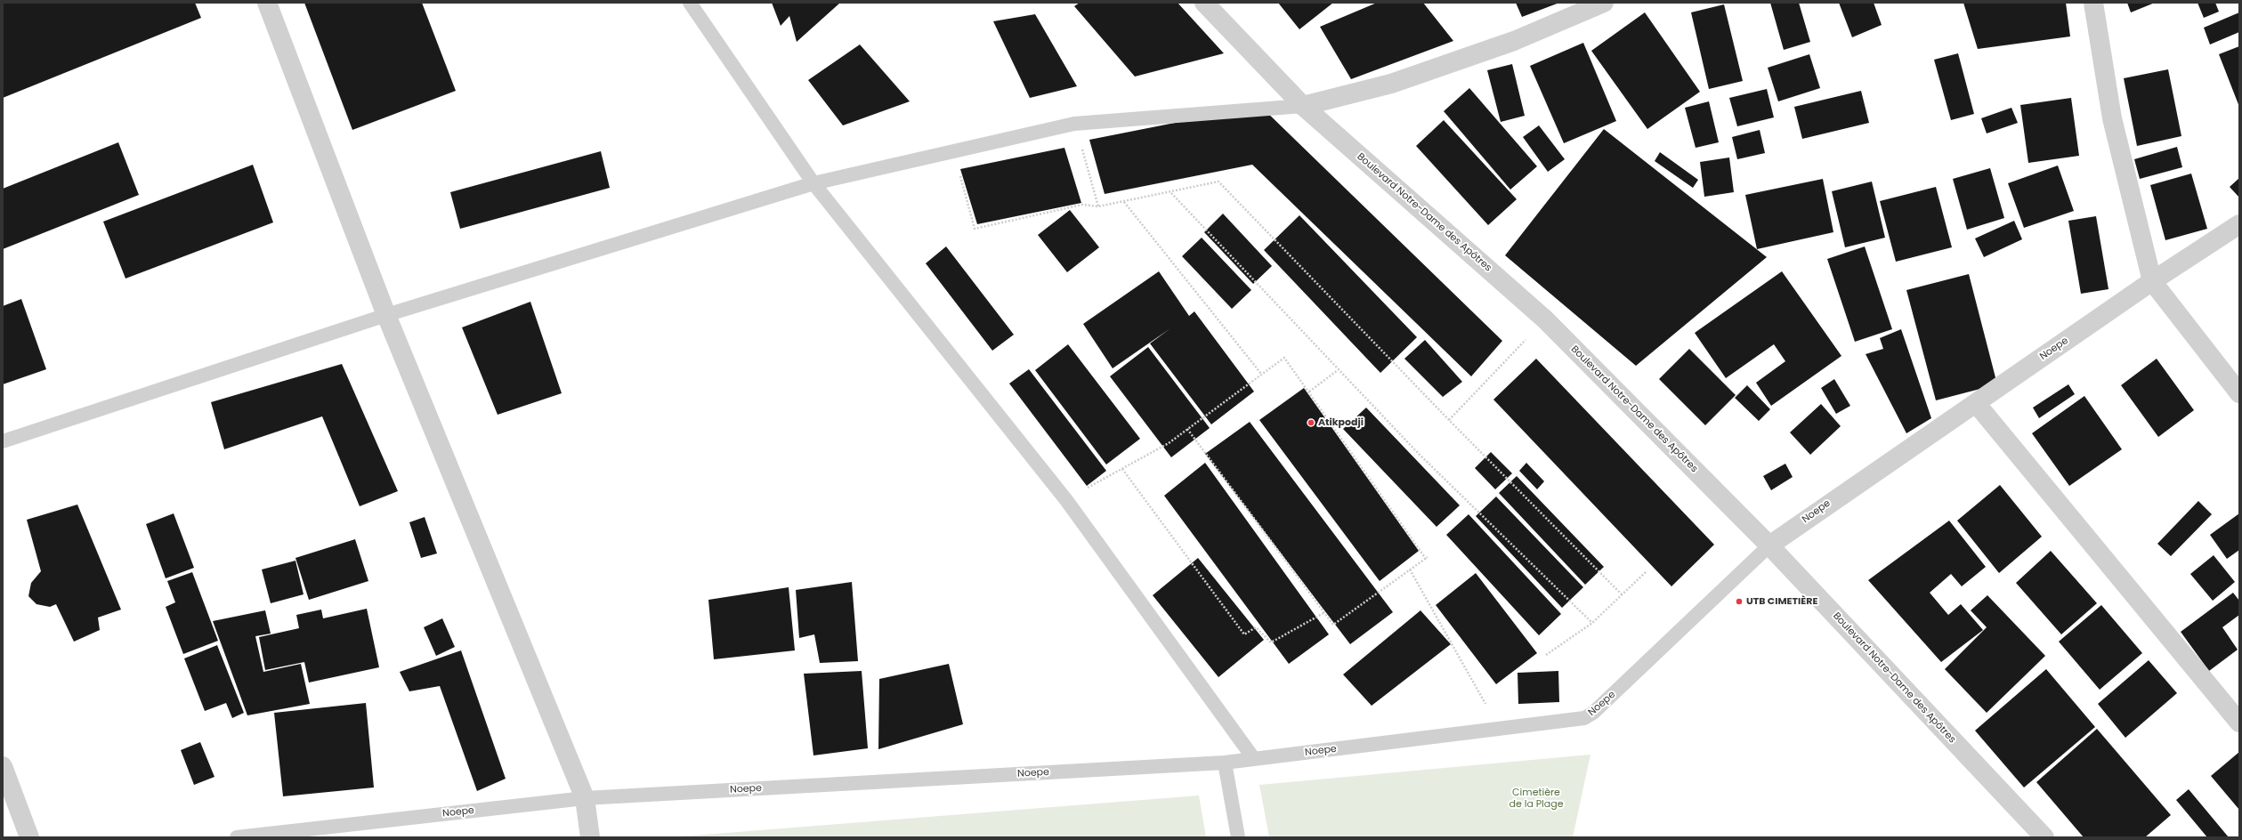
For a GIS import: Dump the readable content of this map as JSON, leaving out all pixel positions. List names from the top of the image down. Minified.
{"streets":{"street":["Boulevard Notre-Dame des Apôtres","Noepe"]},"crossings":[["Boulevard Notre-Dame des Apôtres","Noepe"]],"parks":["Cimetière de la Plage"],"places":["Atikpodji","UTB CIMETIÈRE"]}
